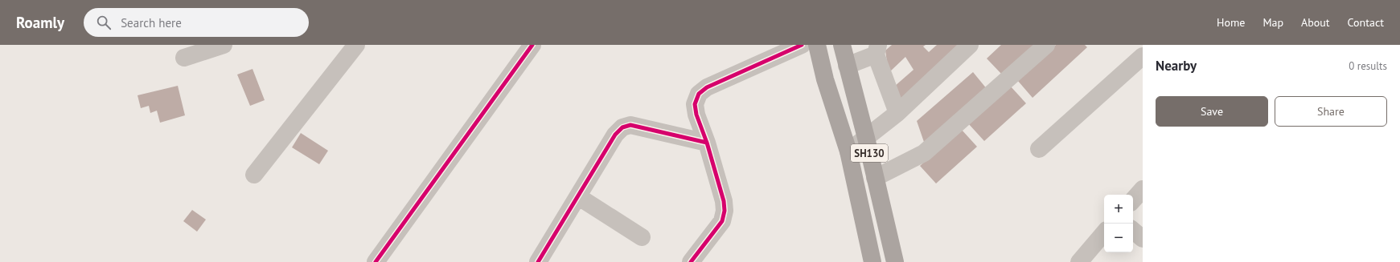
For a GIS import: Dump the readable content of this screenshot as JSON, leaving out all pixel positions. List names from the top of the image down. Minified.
{"streets":{"main road":["SH130"]},"page":{"header":"Roamly","search":"Search here","nav":["Home","Map","About","Contact"],"heading":["Nearby","0 results"],"buttons":["Save","Share"],"map_buttons":["+","−"]}}
